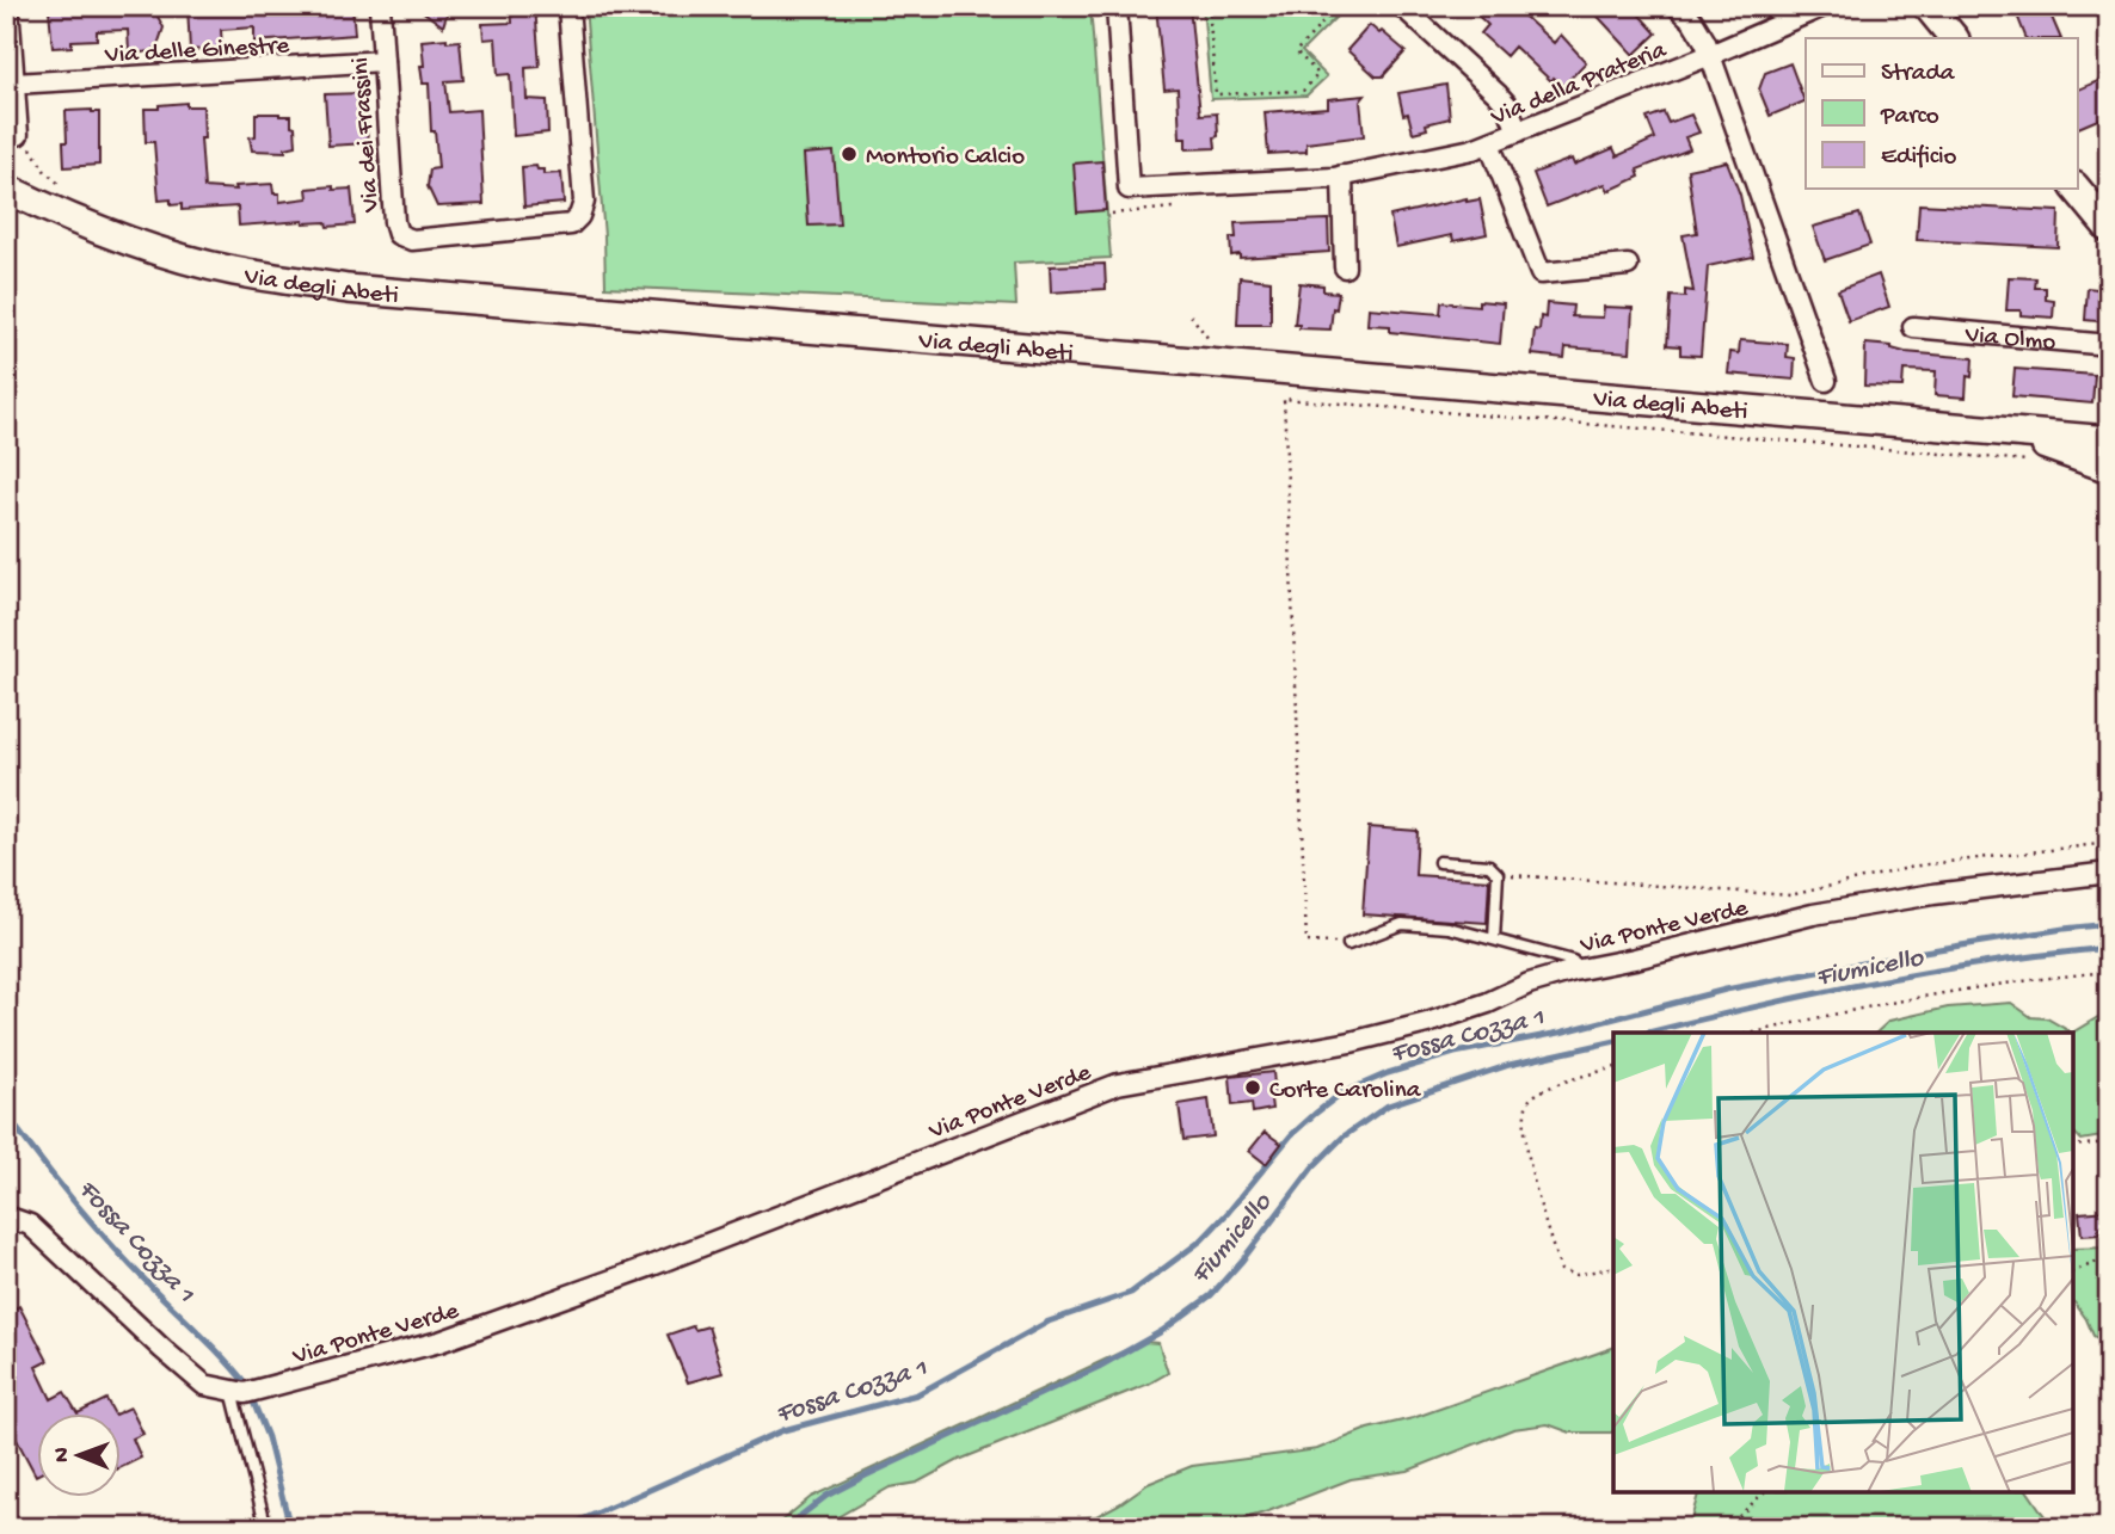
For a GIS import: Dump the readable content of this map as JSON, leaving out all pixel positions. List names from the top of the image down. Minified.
{"streets":{"street":["Via delle Ginestre","Via della Prateria","Via dei Frassini","Via degli Abeti","Via Olmo","Via Ponte Verde"]},"crossings":[["Via delle Ginestre","Via dei Frassini"]],"water":["Fiumicello","Fossa Cozza 1"],"places":["Montorio Calcio","Corte Carolina"],"legend":["Strada","Parco","Edificio"],"north":"left"}
